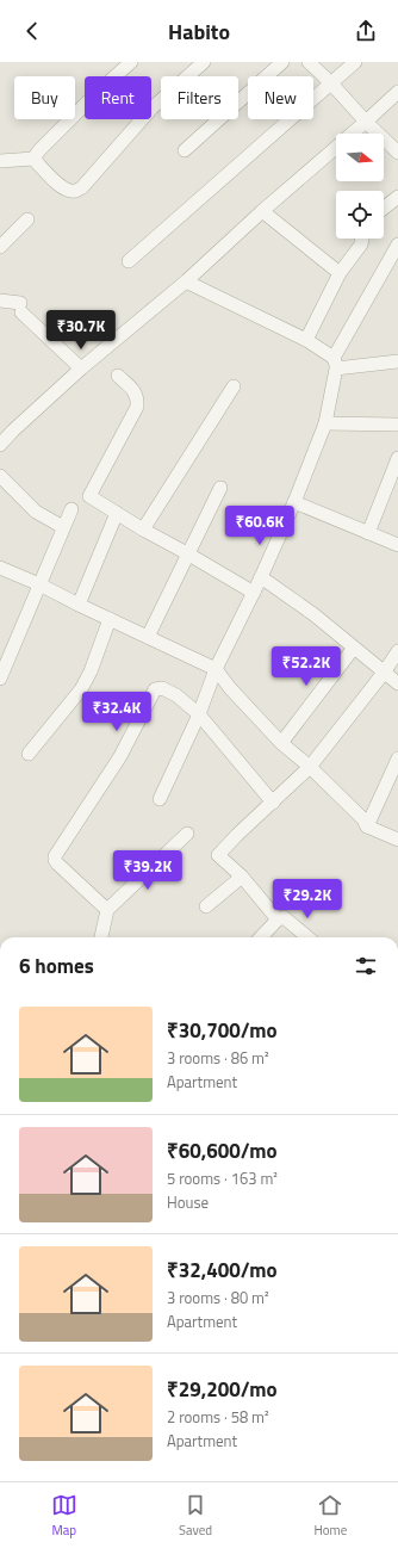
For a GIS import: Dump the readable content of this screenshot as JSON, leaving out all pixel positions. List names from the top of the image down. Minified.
{"north":"right","page":{"header":"Habito","chip":["Buy","Rent","Filters","New"],"price":["₹30.7K","₹60.6K","₹52.2K","₹32.4K","₹39.2K","₹29.2K"],"heading":"6 homes","list":[{"name":"₹30,700/mo","note":"3 rooms · 86 m² · Apartment"},{"name":"₹60,600/mo","note":"5 rooms · 163 m² · House"},{"name":"₹32,400/mo","note":"3 rooms · 80 m² · Apartment"},{"name":"₹29,200/mo","note":"2 rooms · 58 m² · Apartment"}],"tabs":["Map","Saved","Home"]}}
